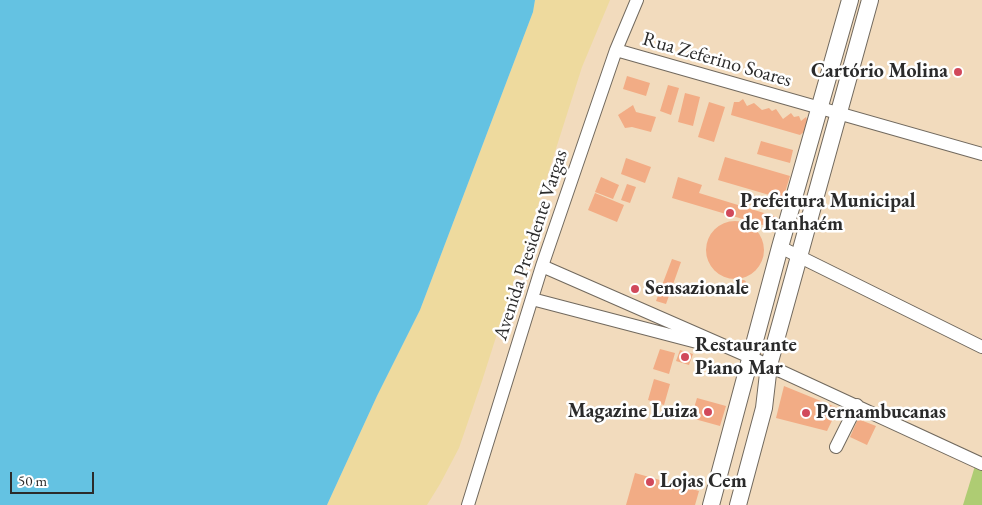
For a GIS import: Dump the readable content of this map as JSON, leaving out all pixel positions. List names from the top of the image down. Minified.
{"streets":{"street":["Rua Zeferino Soares","Avenida Presidente Vargas"]},"crossings":[["Rua Zeferino Soares","Avenida Presidente Vargas"]],"places":["Cartório Molina","Prefeitura Municipal de Itanhaém","Sensazionale","Restaurante Piano Mar","Magazine Luiza","Pernambucanas","Lojas Cem"],"scale_bar":"50 m"}
